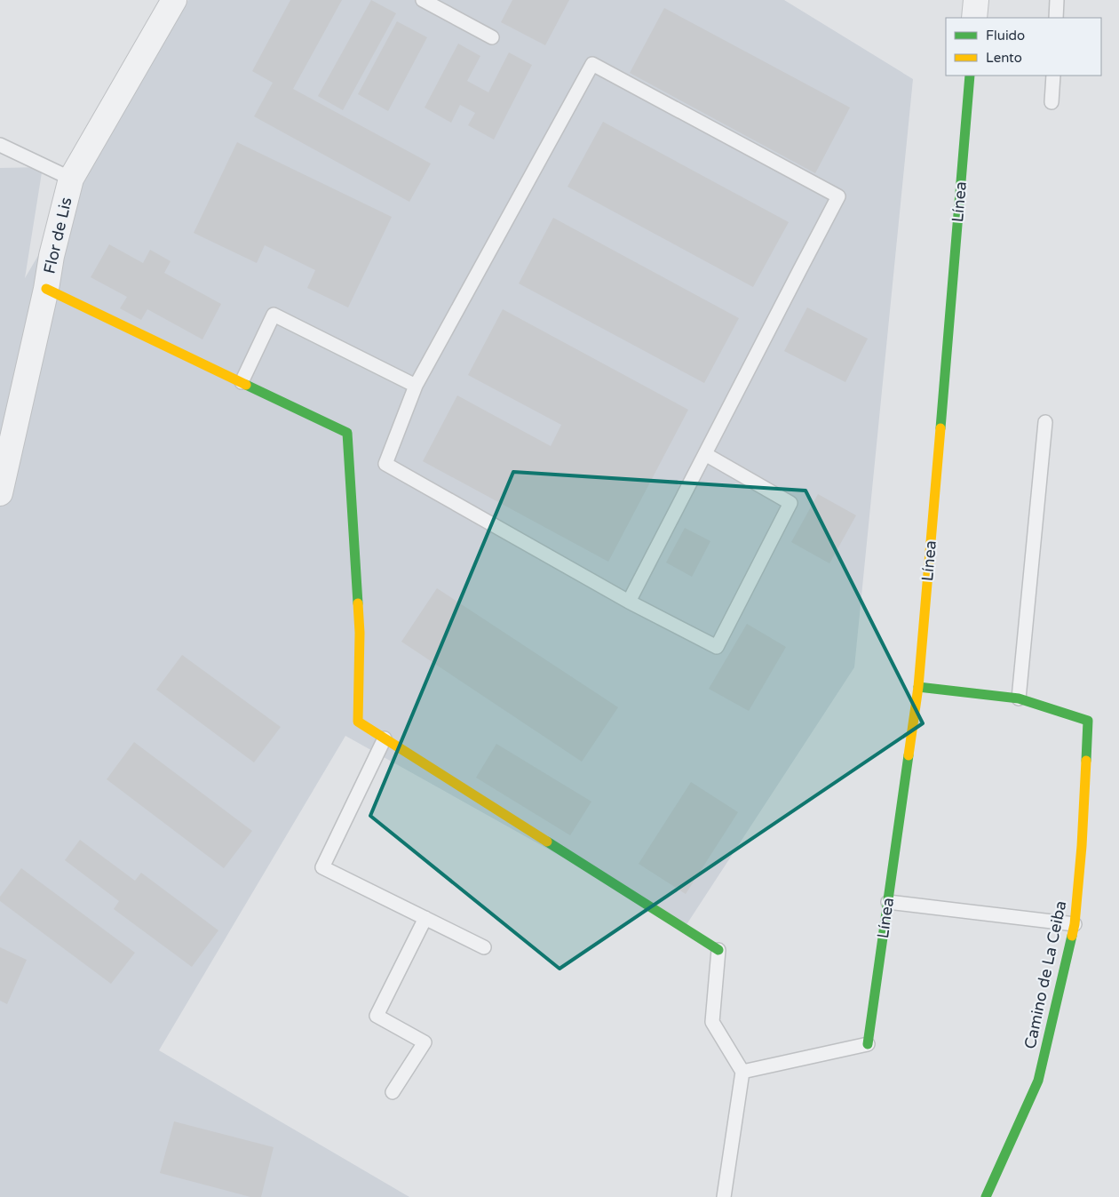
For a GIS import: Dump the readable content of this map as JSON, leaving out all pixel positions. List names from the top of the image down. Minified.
{"streets":{"street":["Línea","Flor de Lis","Camino de La Ceiba"]},"legend":["Fluido","Lento"]}
